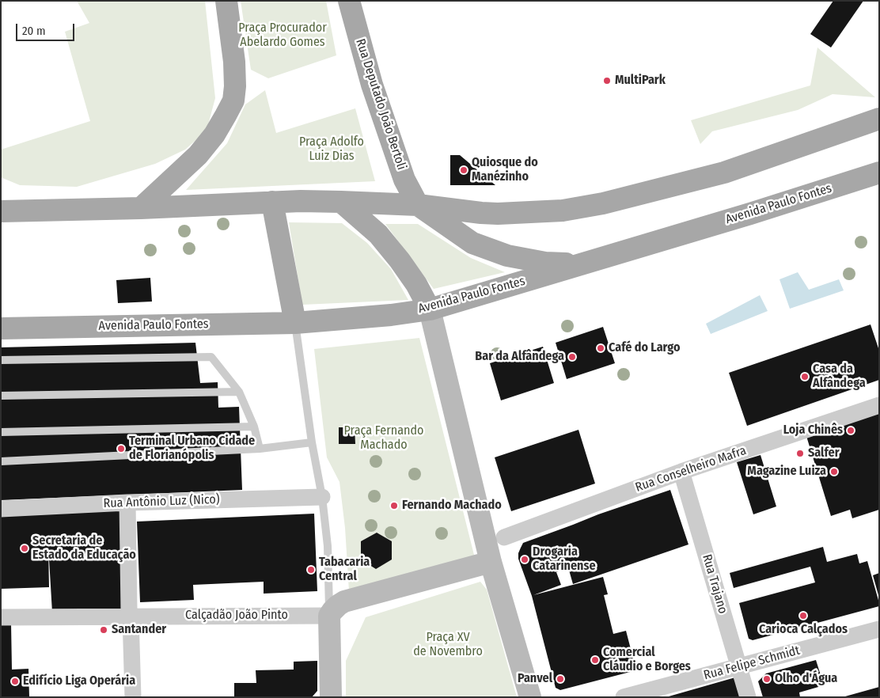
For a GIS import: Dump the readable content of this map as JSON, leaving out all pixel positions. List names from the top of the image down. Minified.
{"streets":{"main road":["Rua Deputado João Bertoli","Avenida Paulo Fontes"],"street":["Rua Conselheiro Mafra","Rua Antônio Luz (Nico)","Rua Trajano","Calçadão João Pinto","Rua Felipe Schmidt"]},"crossings":[["Rua Conselheiro Mafra","Rua Trajano"],["Rua Trajano","Rua Felipe Schmidt"]],"parks":["Praça Procurador Abelardo Gomes","Praça Adolfo Luiz Dias","Praça Fernando Machado","Praça XV de Novembro"],"places":["MultiPark","Quiosque do Manézinho","Café do Largo","Bar da Alfândega","Casa da Alfândega","Loja Chinês","Terminal Urbano Cidade de Florianópolis","Salfer","Magazine Luiza","Fernando Machado","Secretaria de Estado da Educação","Drogaria Catarinense","Tabacaria Central","Carioca Calçados","Santander","Comercial Cláudio e Borges","Panvel","Olho d'Água","Edifício Liga Operária"],"scale_bar":"20 m"}
